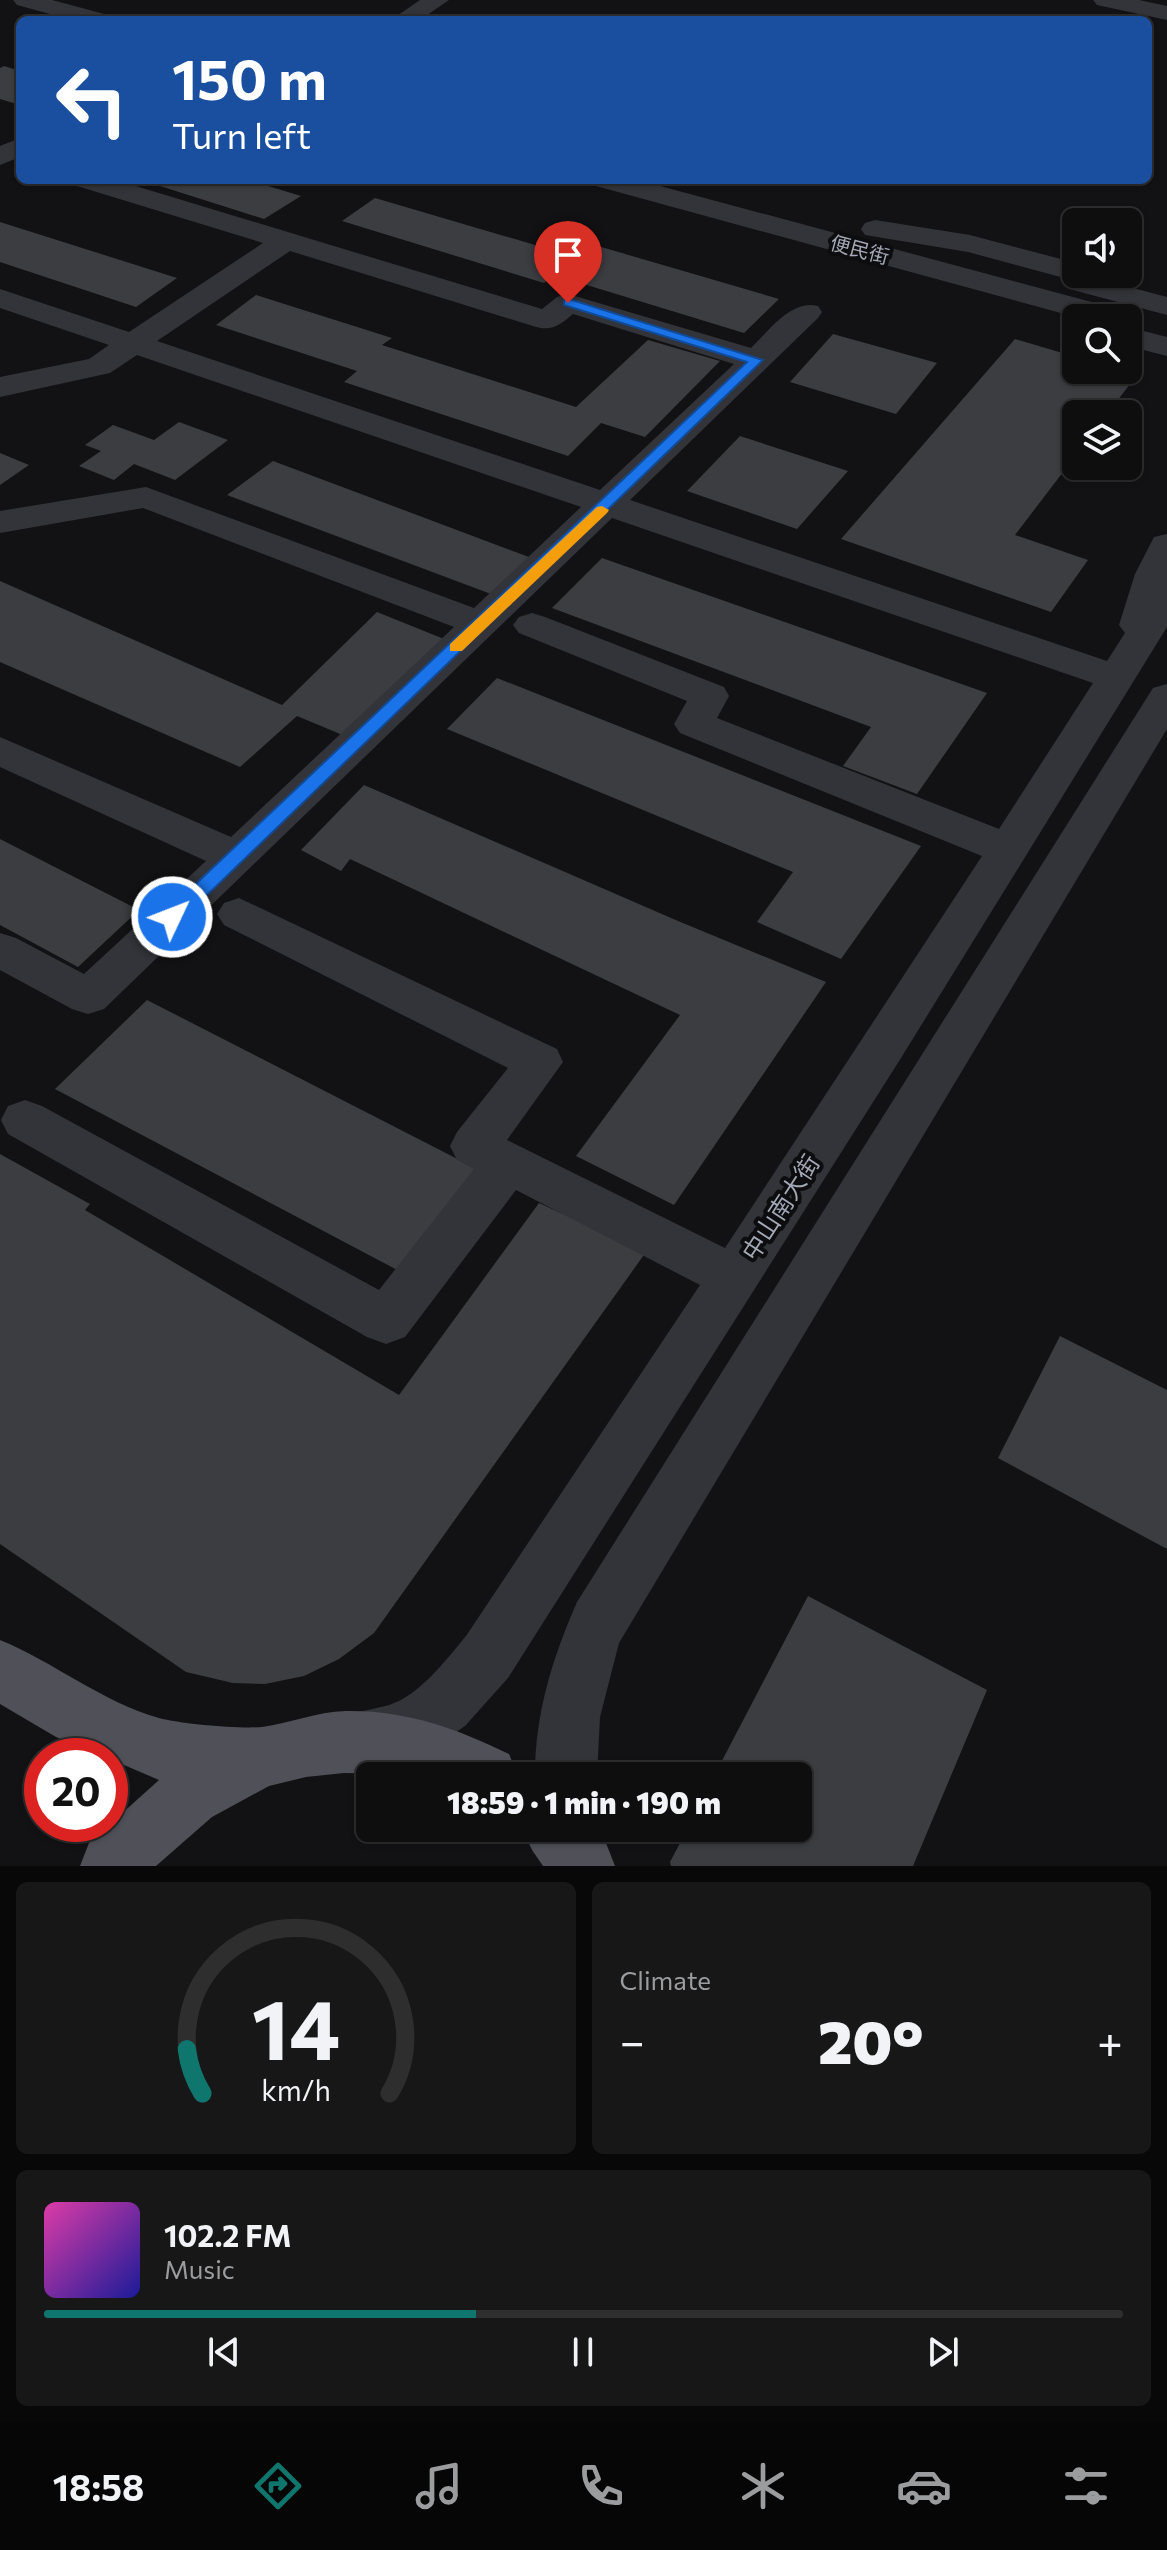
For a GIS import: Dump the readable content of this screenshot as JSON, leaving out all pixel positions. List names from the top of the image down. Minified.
{"streets":{"street":["便民街","中山南大街"]},"page":{"turn":["150 m","Turn left"],"limit":"20","trip":"18:59 · 1 min · 190 m","tile":"Climate","heat":["−","20°","+"],"song":["102.2 FM","Music"],"tabs":"18:58","gauge":["14","km/h"]}}
